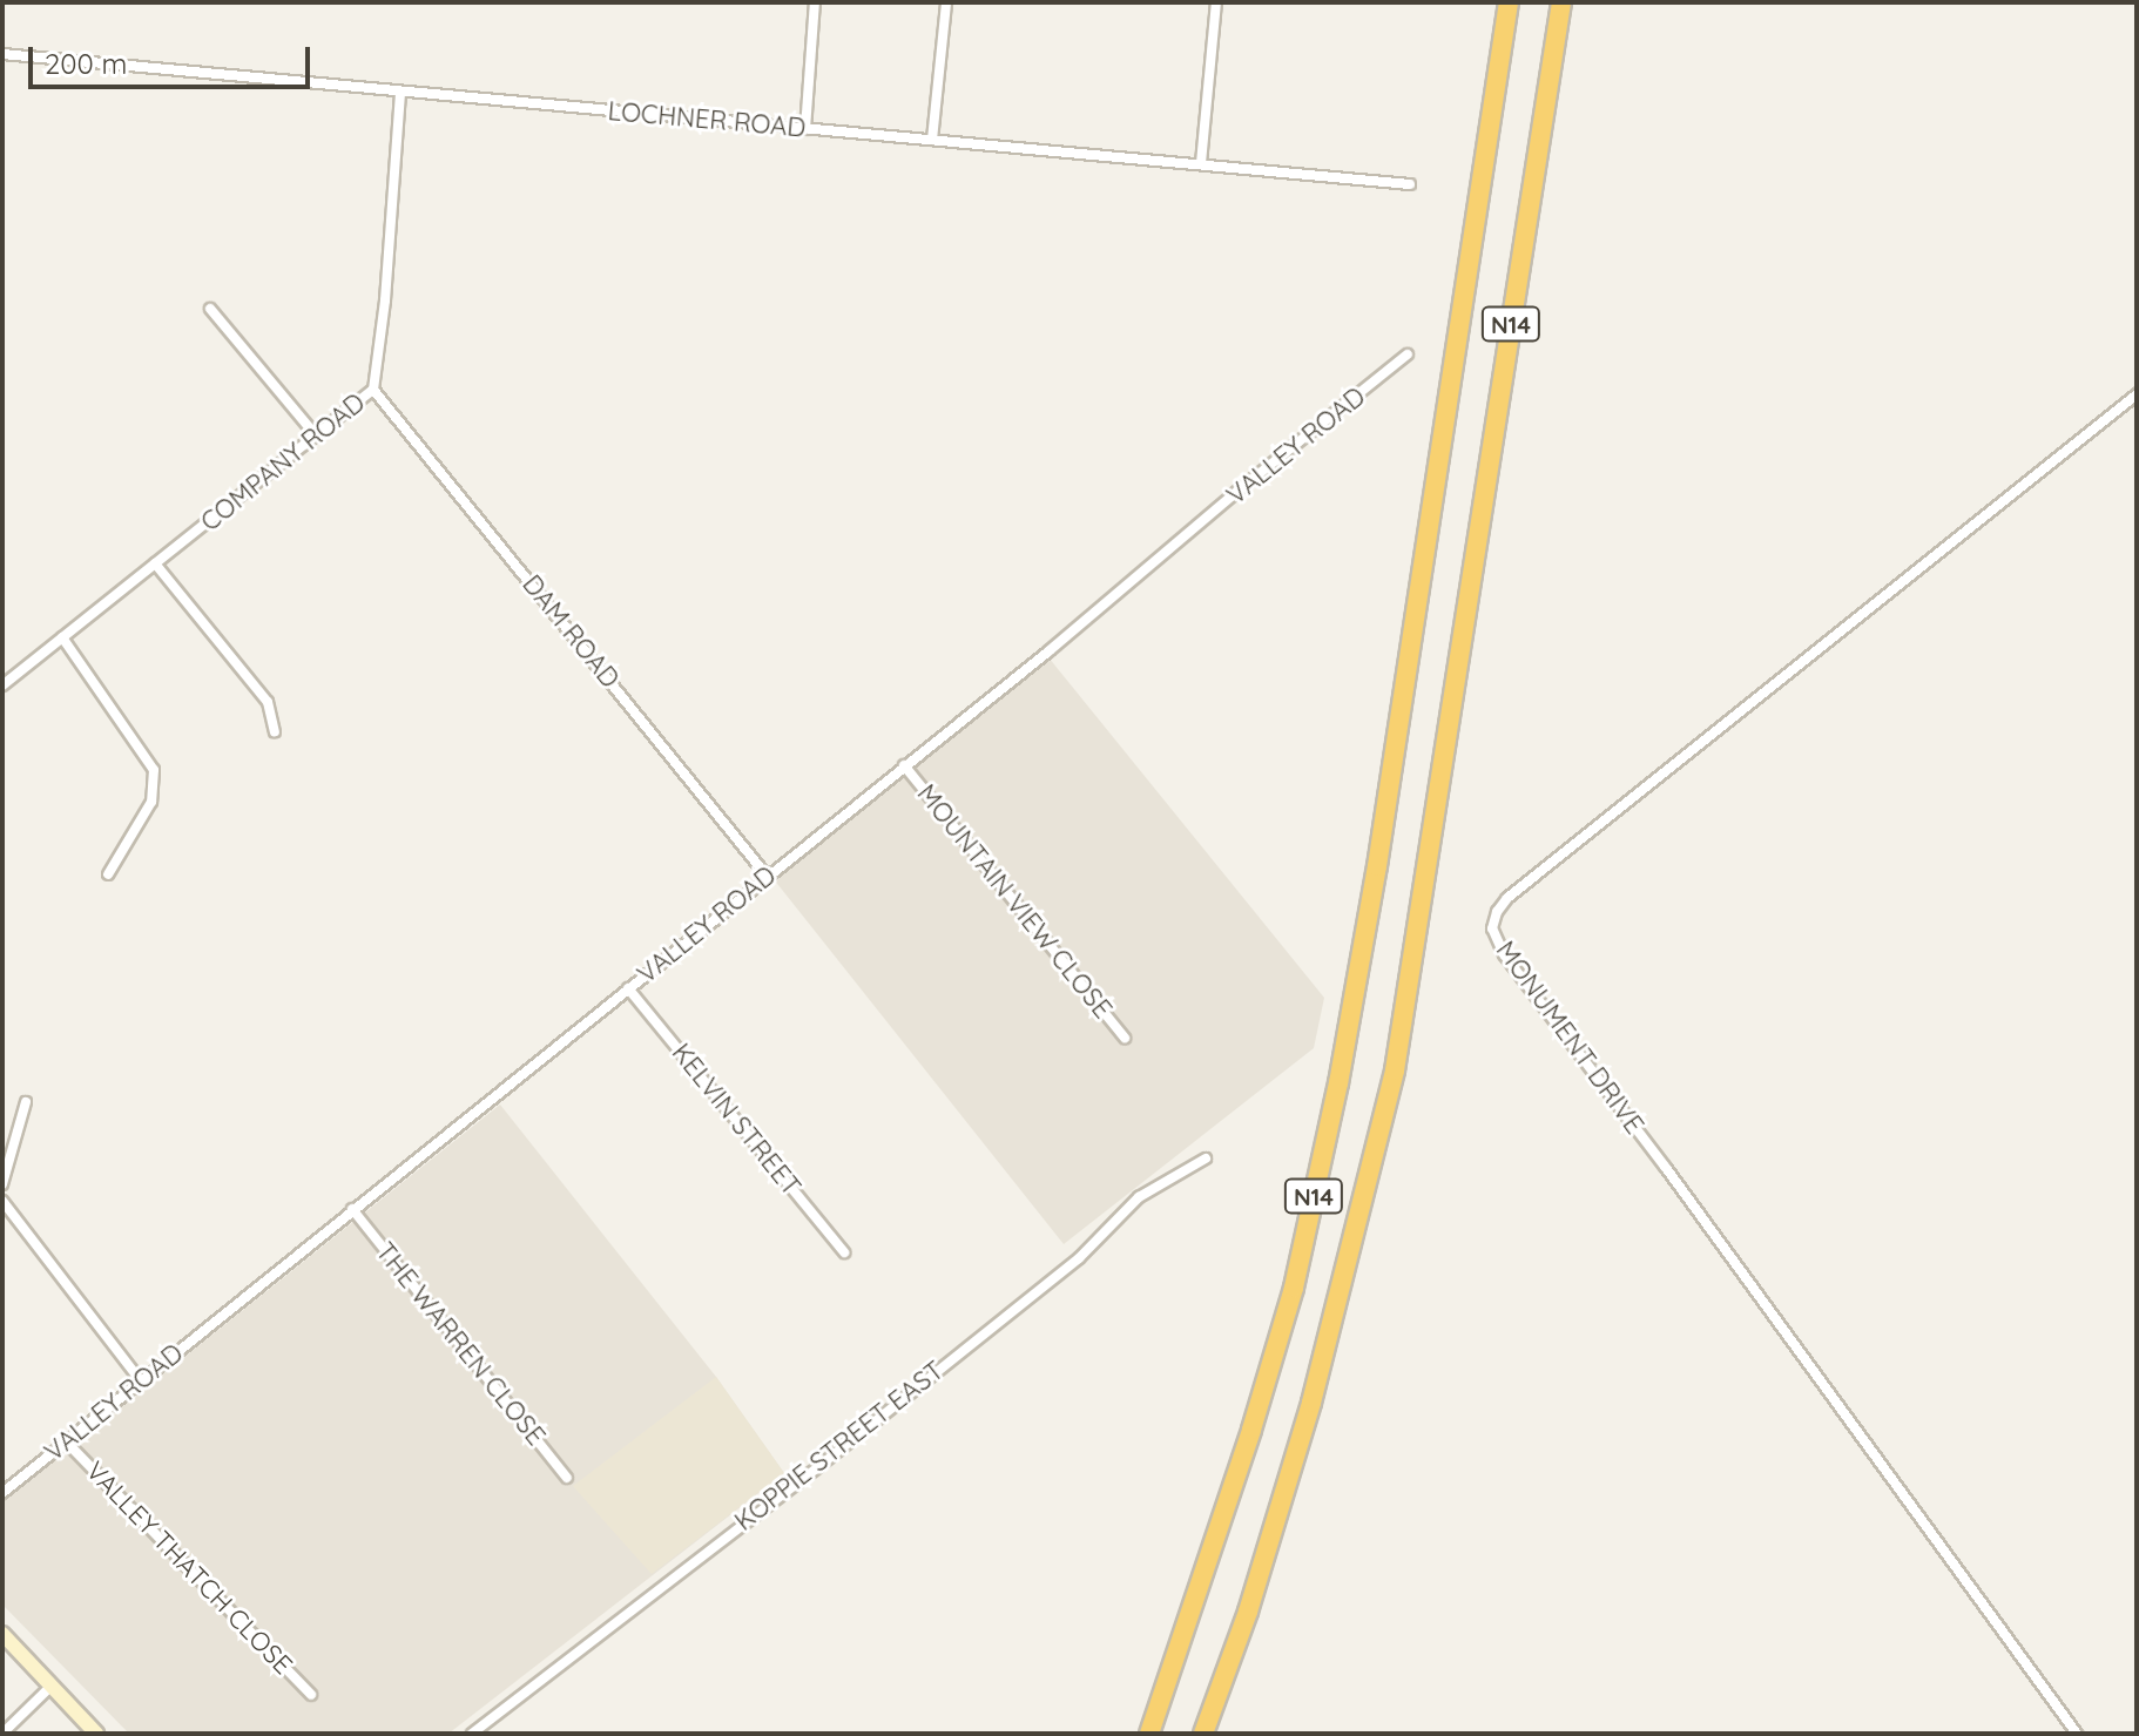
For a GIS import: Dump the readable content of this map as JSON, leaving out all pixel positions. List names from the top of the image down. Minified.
{"streets":{"highway":["N14"],"street":["LOCHNER ROAD","VALLEY ROAD","COMPANY ROAD","DAM ROAD","MOUNTAIN VIEW CLOSE","MONUMENT DRIVE","KELVIN STREET","THE WARREN CLOSE","KOPPIE STREET EAST","VALLEY THATCH CLOSE"]},"crossings":[["LOCHNER ROAD","COMPANY ROAD"],["VALLEY ROAD","DAM ROAD"],["VALLEY ROAD","MOUNTAIN VIEW CLOSE"],["VALLEY ROAD","KELVIN STREET"],["VALLEY ROAD","THE WARREN CLOSE"],["VALLEY ROAD","VALLEY THATCH CLOSE"],["COMPANY ROAD","DAM ROAD"]],"scale_bar":"200 m"}
